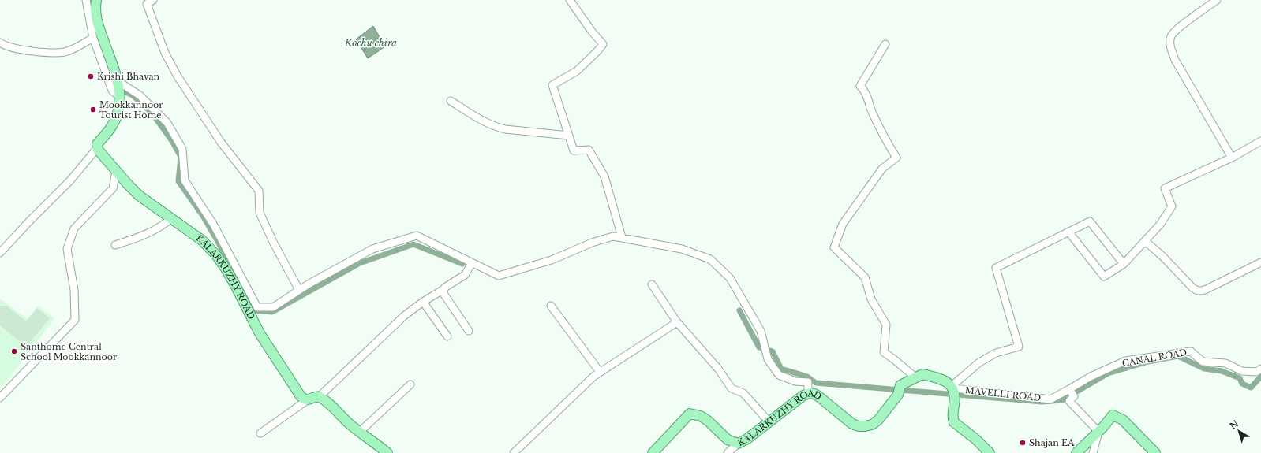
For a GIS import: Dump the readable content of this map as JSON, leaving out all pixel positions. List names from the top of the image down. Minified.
{"streets":{"main road":["KALARKUZHY ROAD"],"street":["CANAL ROAD","MAVELLI ROAD"]},"crossings":[["CANAL ROAD","MAVELLI ROAD"]],"water":["Kochu chira"],"places":["Krishi Bhavan","Mookkannoor Tourist Home","Santhome Central School Mookkannoor","Shajan EA"],"north":"top left"}
